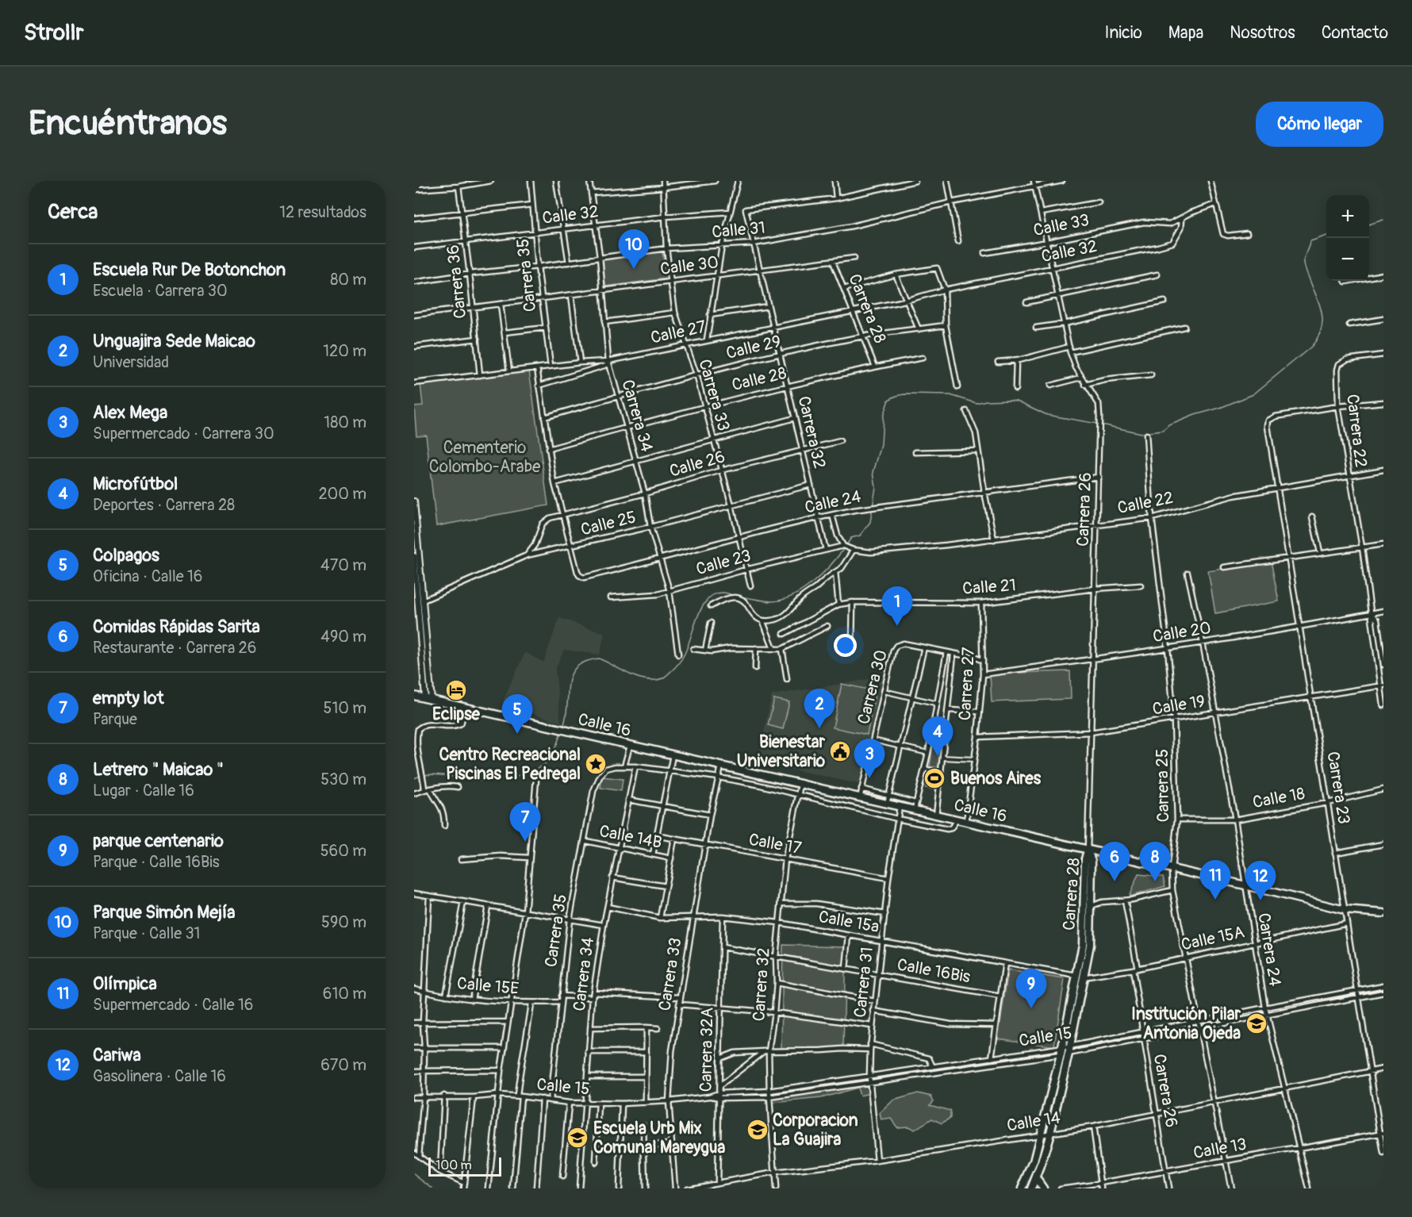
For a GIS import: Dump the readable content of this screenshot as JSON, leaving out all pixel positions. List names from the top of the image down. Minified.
{"streets":{"highway":["Carrera 28","Calle 16"],"street":["Calle 32","Calle 33","Calle 31","Calle 30","Carrera 35","Carrera 36","Calle 27","Calle 29","Calle 28","Carrera 33","Carrera 34","Carrera 22","Carrera 32","Calle 26","Calle 24","Calle 22","Carrera 26","Calle 25","Calle 23","Calle 21","Calle 20","Carrera 27","Carrera 30","Calle 19","Carrera 25","Carrera 23","Calle 18","Calle 14B","Calle 17","Calle 15a","Calle 15A","Carrera 24","Calle 16Bis","Carrera 31","Calle 15E","Calle 15","Carrera 32A","Calle 14","Calle 13"]},"crossings":[["Calle 32","Calle 33"],["Calle 32","Carrera 35"],["Calle 32","Carrera 36"],["Calle 32","Calle 27"],["Calle 32","Carrera 33"],["Calle 32","Carrera 34"],["Calle 32","Carrera 26"],["Calle 33","Carrera 26"],["Calle 31","Carrera 35"],["Calle 31","Carrera 36"],["Calle 31","Carrera 33"],["Calle 31","Carrera 34"],["Calle 31","Carrera 32"],["Calle 31","Carrera 26"],["Calle 30","Carrera 35"],["Calle 30","Carrera 36"],["Calle 30","Carrera 28"],["Calle 30","Carrera 33"],["Calle 30","Carrera 34"],["Calle 30","Carrera 32"],["Carrera 35","Calle 27"],["Carrera 35","Calle 14B"],["Carrera 35","Calle 15E"],["Carrera 35","Calle 15"],["Carrera 36","Calle 27"],["Carrera 28","Calle 27"],["Carrera 28","Calle 29"],["Carrera 28","Calle 28"],["Carrera 28","Carrera 26"],["Carrera 28","Calle 16"],["Carrera 28","Calle 15a"],["Carrera 28","Calle 15A"],["Carrera 28","Calle 15"],["Carrera 28","Calle 14"],["Calle 27","Carrera 33"],["Calle 27","Carrera 34"],["Calle 27","Carrera 32"],["Calle 29","Carrera 33"],["Calle 29","Carrera 34"],["Calle 29","Carrera 32"],["Calle 28","Carrera 33"],["Calle 28","Carrera 34"],["Calle 28","Carrera 32"],["Carrera 33","Calle 26"],["Carrera 33","Calle 24"],["Carrera 33","Calle 25"],["Carrera 33","Calle 23"],["Carrera 33","Calle 16"],["Carrera 33","Calle 17"],["Carrera 33","Calle 15a"],["Carrera 33","Calle 15"],["Carrera 34","Calle 26"],["Carrera 34","Calle 24"],["Carrera 34","Calle 25"],["Carrera 34","Calle 23"],["Carrera 34","Calle 14B"],["Carrera 34","Calle 15a"],["Carrera 34","Calle 15"],["Carrera 22","Calle 22"],["Carrera 22","Calle 20"],["Carrera 22","Calle 19"],["Carrera 22","Carrera 23"],["Carrera 32","Calle 26"],["Carrera 32","Calle 24"],["Carrera 32","Calle 25"],["Carrera 32","Calle 23"],["Carrera 32","Calle 16"],["Carrera 32","Calle 17"],["Carrera 32","Calle 15a"],["Carrera 32","Calle 16Bis"],["Carrera 32","Calle 15"],["Carrera 32","Calle 14"],["Calle 26","Calle 25"],["Calle 24","Carrera 26"],["Calle 24","Calle 25"],["Calle 22","Carrera 26"],["Calle 22","Calle 23"],["Calle 22","Carrera 25"],["Calle 22","Carrera 23"],["Carrera 26","Calle 21"],["Carrera 26","Calle 20"],["Carrera 26","Calle 19"],["Carrera 26","Calle 16"],["Carrera 26","Calle 15A"],["Carrera 26","Calle 15"],["Carrera 26","Calle 14"],["Carrera 26","Calle 13"],["Calle 21","Carrera 27"],["Calle 20","Carrera 27"],["Calle 20","Carrera 25"],["Calle 20","Carrera 23"],["Calle 20","Carrera 24"],["Carrera 27","Calle 19"],["Carrera 27","Calle 16"],["Carrera 30","Calle 16"],["Calle 19","Carrera 25"],["Calle 19","Carrera 23"],["Calle 19","Carrera 24"],["Calle 16","Carrera 25"],["Calle 16","Carrera 23"],["Calle 16","Carrera 24"],["Calle 16","Carrera 31"],["Carrera 25","Calle 18"],["Carrera 25","Calle 15A"],["Carrera 25","Calle 15"],["Carrera 25","Calle 14"],["Carrera 25","Calle 13"],["Carrera 23","Calle 18"],["Carrera 23","Calle 15A"],["Carrera 23","Calle 15"],["Carrera 23","Calle 14"],["Carrera 23","Calle 13"],["Calle 18","Carrera 24"],["Calle 17","Carrera 31"],["Calle 15a","Calle 15A"],["Calle 15a","Carrera 31"],["Calle 15a","Carrera 32A"],["Calle 15A","Carrera 24"],["Carrera 24","Calle 15"],["Carrera 24","Calle 14"],["Carrera 24","Calle 13"],["Calle 16Bis","Carrera 31"],["Calle 16Bis","Carrera 32A"],["Carrera 31","Calle 15"],["Carrera 31","Calle 14"],["Calle 15","Carrera 32A"],["Carrera 32A","Calle 14"]],"parks":["Cementerio Colombo-Arabe"],"places":{"hotel":["Eclipse"],"public building":["Bienestar Universitario"],"place":["Centro Recreacional Piscinas El Pedregal"],"sports":["Buenos Aires"],"school or university":["Institución Pilar Antonia Ojeda","Corporacion La Guajira","Escuela Urb Mix Comunal Mareygua"]},"scale_bar":"100 m","page":{"header":"Strollr","nav":["Inicio","Mapa","Nosotros","Contacto"],"buttons":"Cómo llegar","title":"Encuéntranos","heading":["Cerca","12 resultados"],"map_buttons":["+","−"],"pins":["10","1","2","5","4","3","7","6","8","11","12","9"],"list":[{"mark":"1","name":"Escuela Rur De Botonchon","note":"Escuela · Carrera 30","value":"80 m"},{"mark":"2","name":"Unguajira Sede Maicao","note":"Universidad","value":"120 m"},{"mark":"3","name":"Alex Mega","note":"Supermercado · Carrera 30","value":"180 m"},{"mark":"4","name":"Microfútbol","note":"Deportes · Carrera 28","value":"200 m"},{"mark":"5","name":"Colpagos","note":"Oficina · Calle 16","value":"470 m"},{"mark":"6","name":"Comidas Rápidas Sarita","note":"Restaurante · Carrera 26","value":"490 m"},{"mark":"7","name":"empty lot","note":"Parque","value":"510 m"},{"mark":"8","name":"Letrero \" Maicao \"","note":"Lugar · Calle 16","value":"530 m"},{"mark":"9","name":"parque centenario","note":"Parque · Calle 16Bis","value":"560 m"},{"mark":"10","name":"Parque Simón Mejía","note":"Parque · Calle 31","value":"590 m"},{"mark":"11","name":"Olímpica","note":"Supermercado · Calle 16","value":"610 m"},{"mark":"12","name":"Cariwa","note":"Gasolinera · Calle 16","value":"670 m"}],"scale":"100 m"}}
